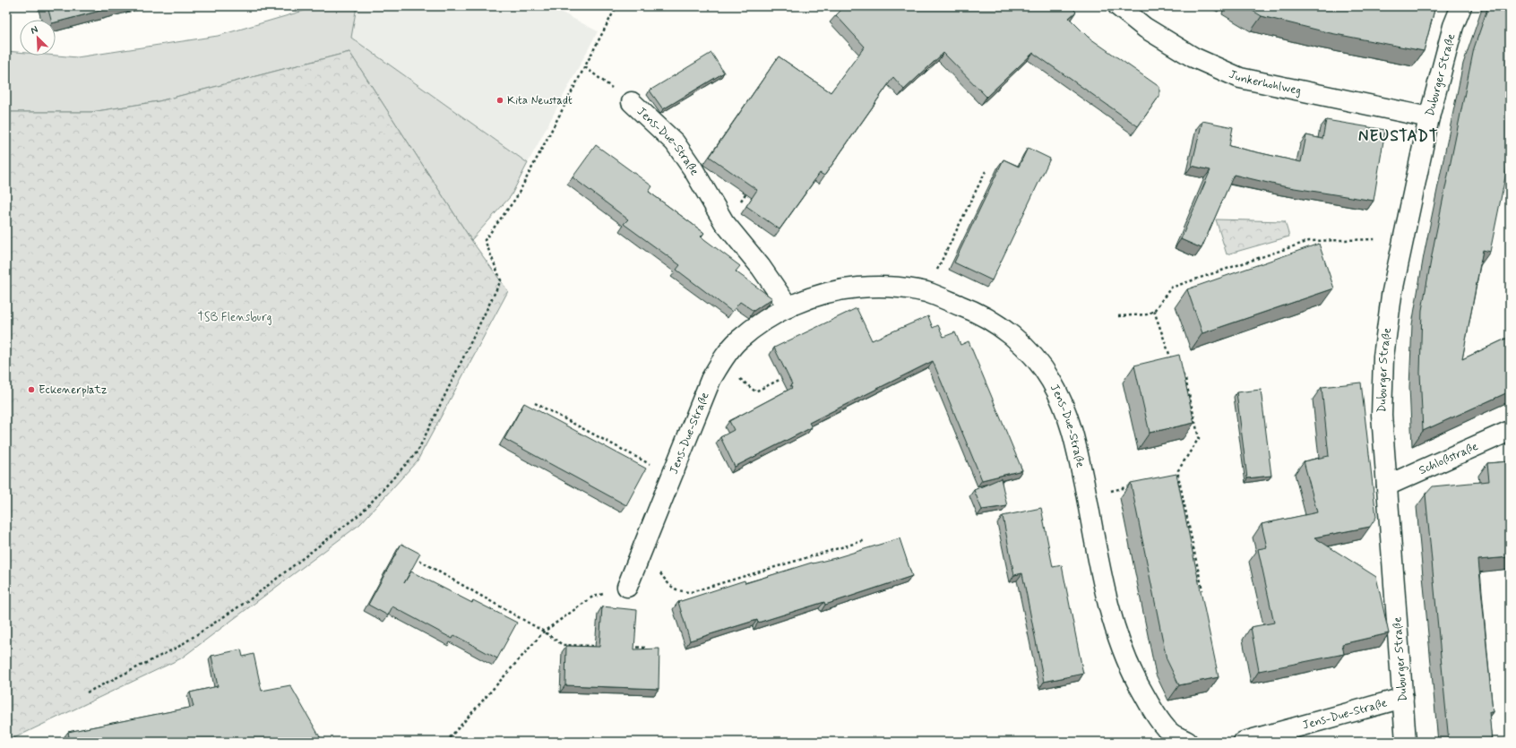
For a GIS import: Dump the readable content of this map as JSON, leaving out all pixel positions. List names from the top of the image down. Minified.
{"streets":{"street":["Duburger Straße","Junkerhohlweg","Jens-Due-Straße","Schloßstraße"]},"crossings":[["Duburger Straße","Junkerhohlweg"],["Duburger Straße","Jens-Due-Straße"],["Duburger Straße","Schloßstraße"]],"districts":["NEUSTADT"],"parks":["TSB Flensburg"],"places":["Kita Neustadt","Eckenerplatz"],"north":"top left"}
